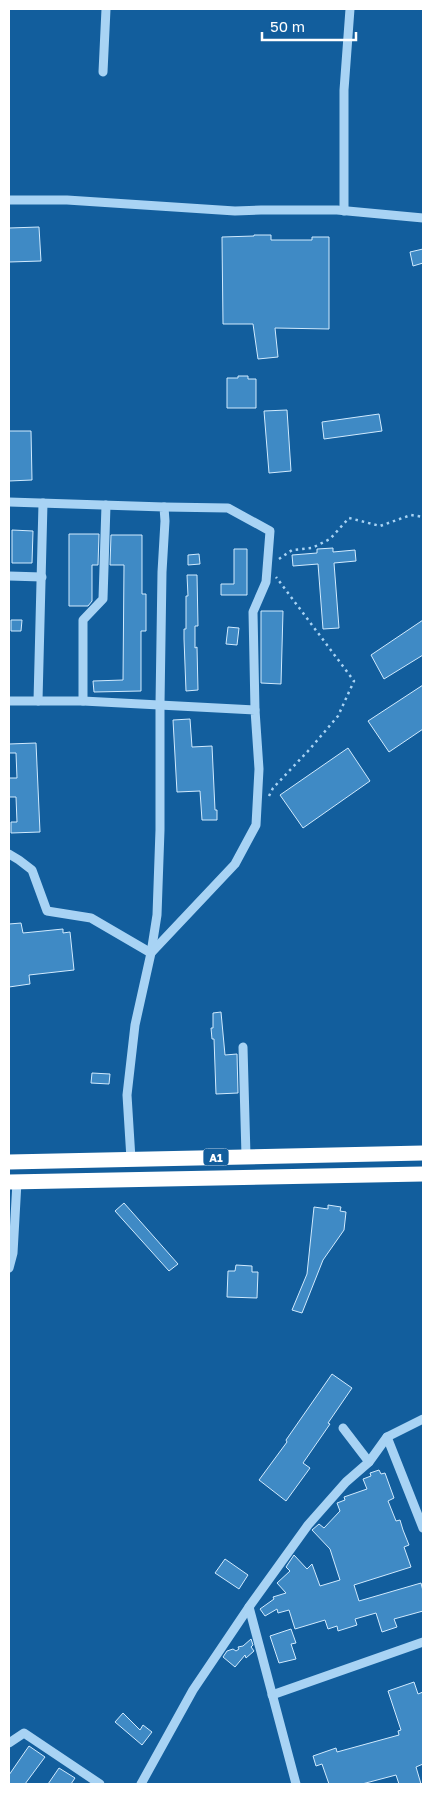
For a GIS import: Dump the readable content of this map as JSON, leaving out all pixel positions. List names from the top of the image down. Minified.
{"streets":{"highway":["A1"]},"scale_bar":"50 m"}
